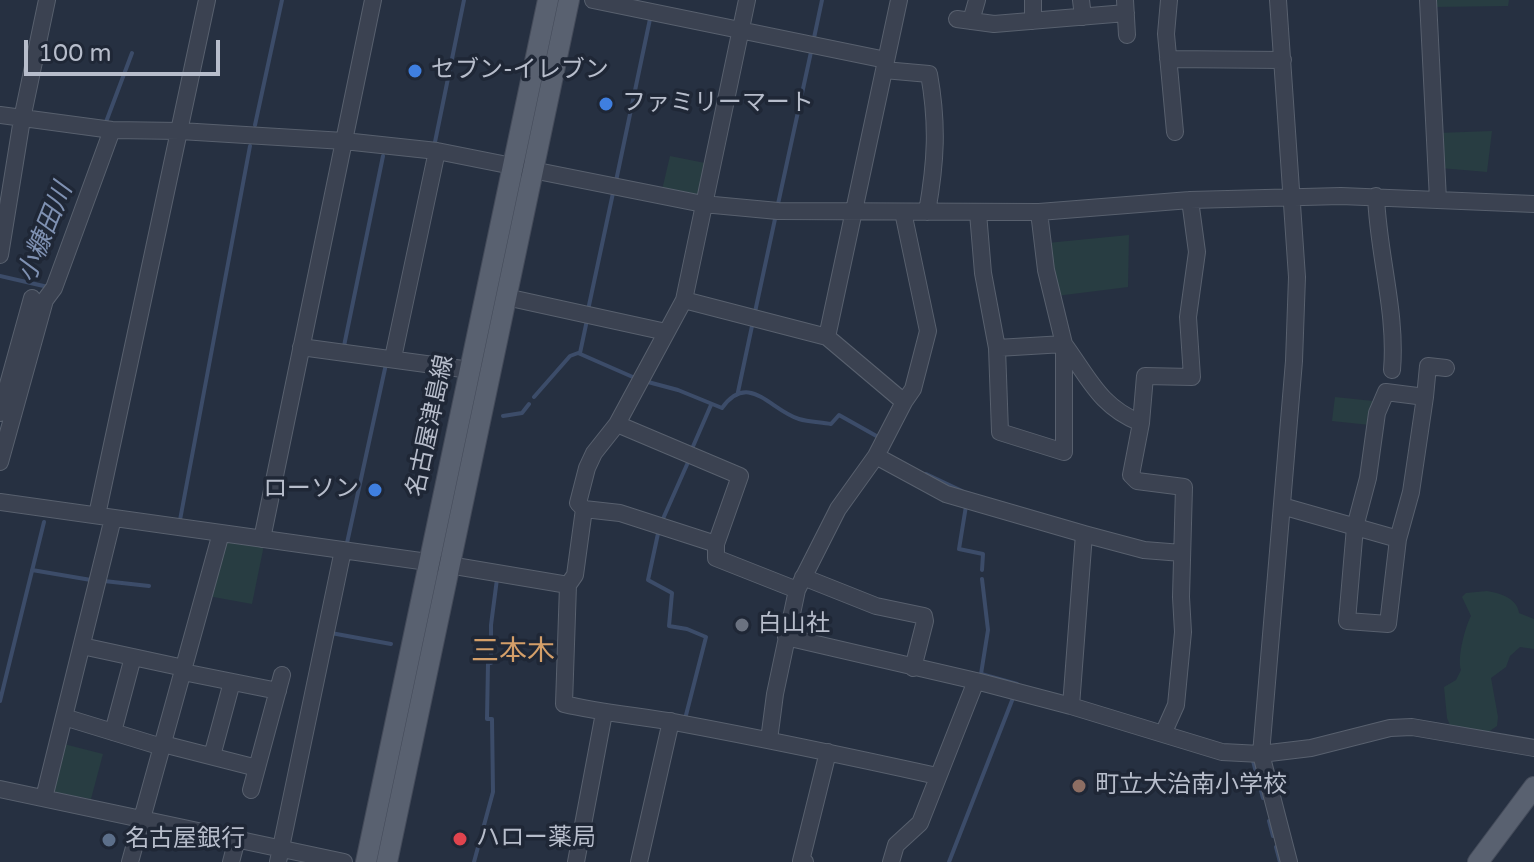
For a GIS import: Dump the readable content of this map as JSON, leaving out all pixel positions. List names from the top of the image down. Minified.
{"streets":{"main road":["名古屋津島線"]},"districts":["三本木"],"water":["小糠田川"],"places":["セブン-イレブン","ファミリーマート","ローソン","白山社","町立大治南小学校","ハロー薬局","名古屋銀行"],"scale_bar":"100 m"}
